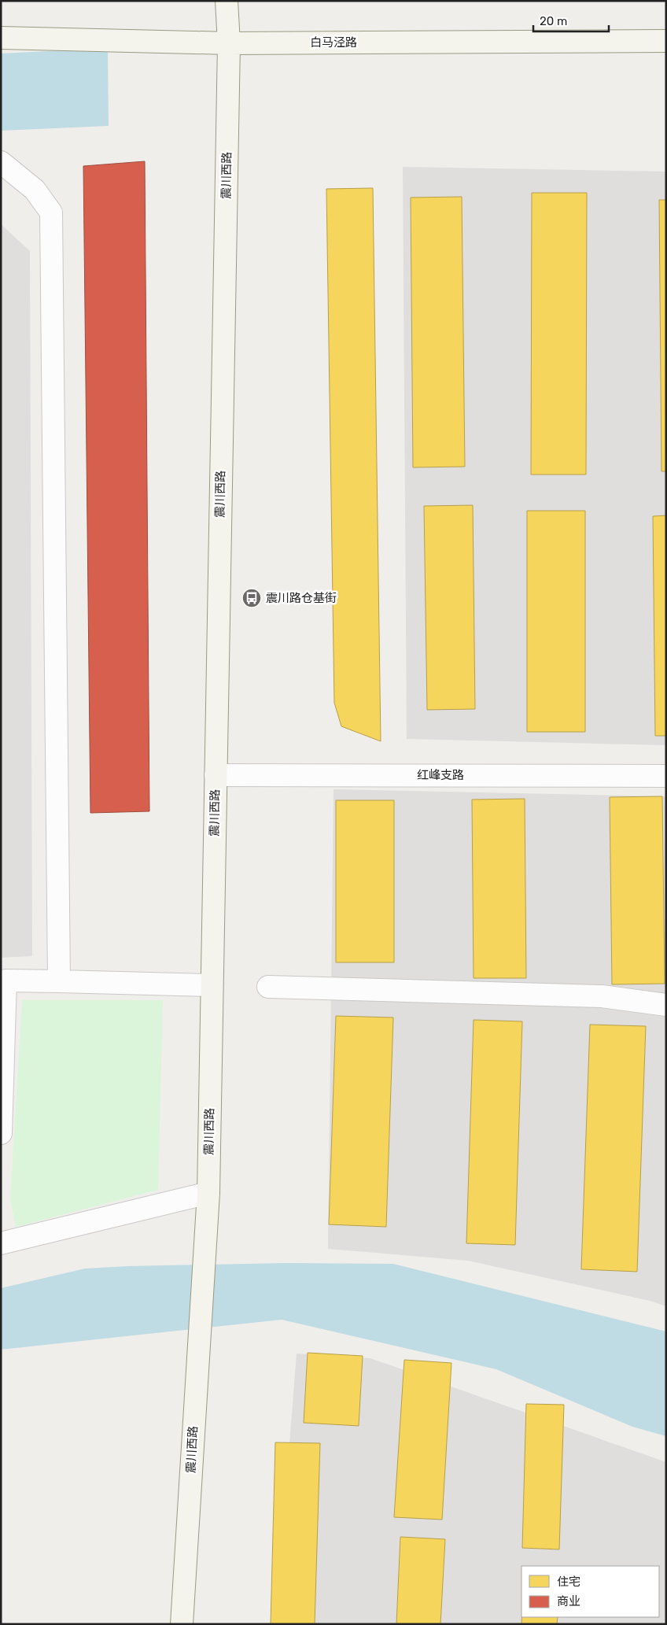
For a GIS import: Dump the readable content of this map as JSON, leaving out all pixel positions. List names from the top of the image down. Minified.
{"streets":{"street":["白马泾路","震川西路","红峰支路"]},"crossings":[["白马泾路","震川西路"],["震川西路","红峰支路"]],"places":{"bus stop":["震川路仓基街"]},"legend":["住宅","商业"],"scale_bar":"20 m"}
